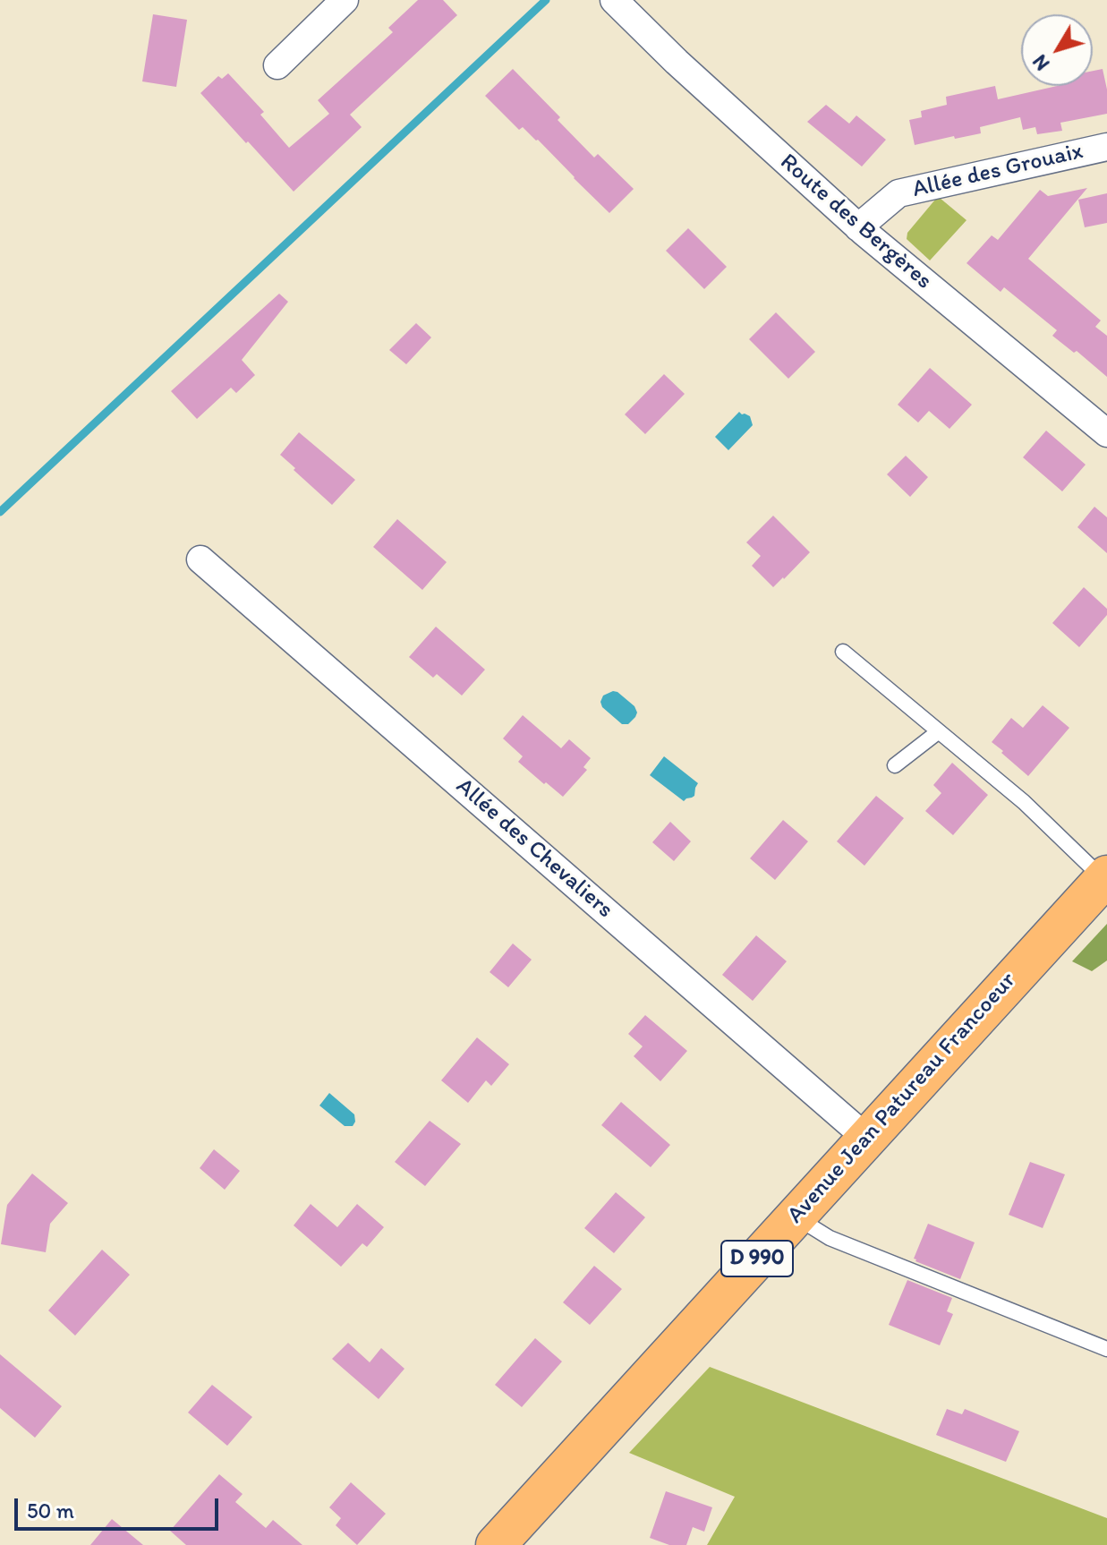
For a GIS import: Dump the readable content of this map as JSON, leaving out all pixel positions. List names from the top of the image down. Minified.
{"streets":{"main road":["Avenue Jean Patureau Francoeur","D 990"],"street":["Allée des Grouaix","Route des Bergères","Allée des Chevaliers"]},"crossings":[["Allée des Grouaix","Route des Bergères"],["Allée des Chevaliers","Avenue Jean Patureau Francoeur"]],"scale_bar":"50 m","north":"bottom left"}
